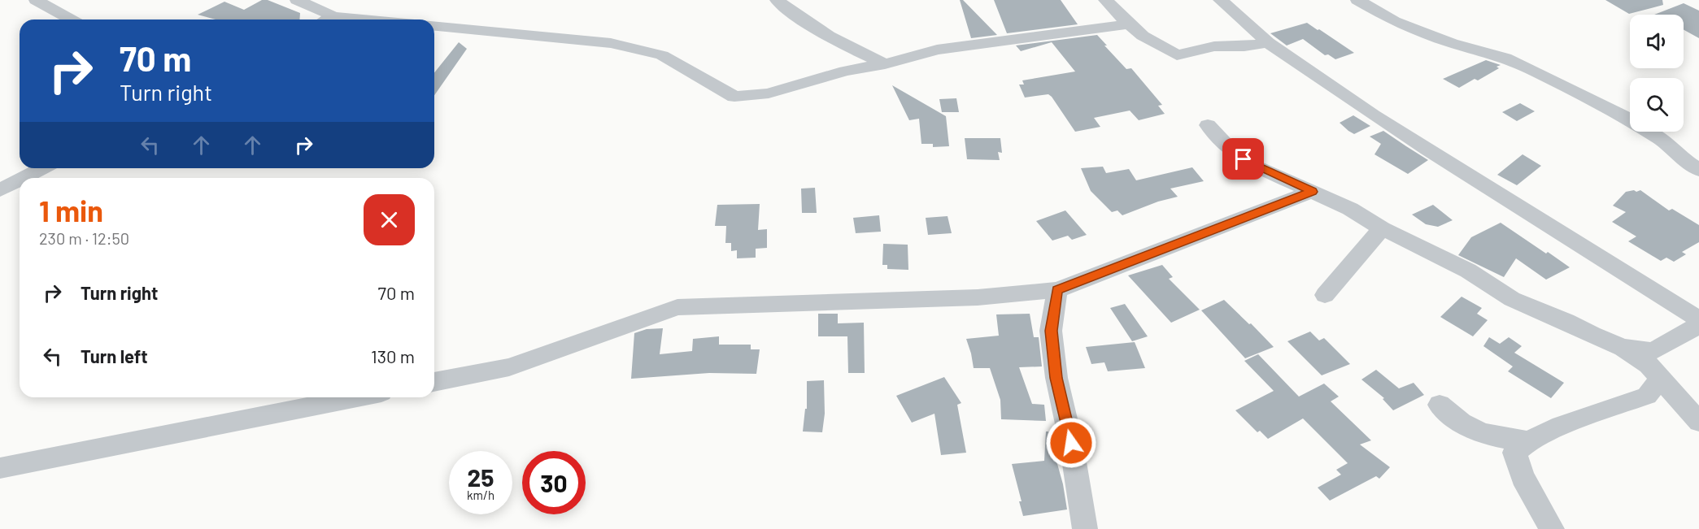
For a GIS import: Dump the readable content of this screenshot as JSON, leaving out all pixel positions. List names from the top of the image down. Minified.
{"page":{"turn":["70 m","Turn right"],"heading":["1 min","230 m · 12:50"],"list":[{"name":"Turn right","value":"70 m"},{"name":"Turn left","value":"130 m"}],"speed":"25 km/h","limit":"30"}}
